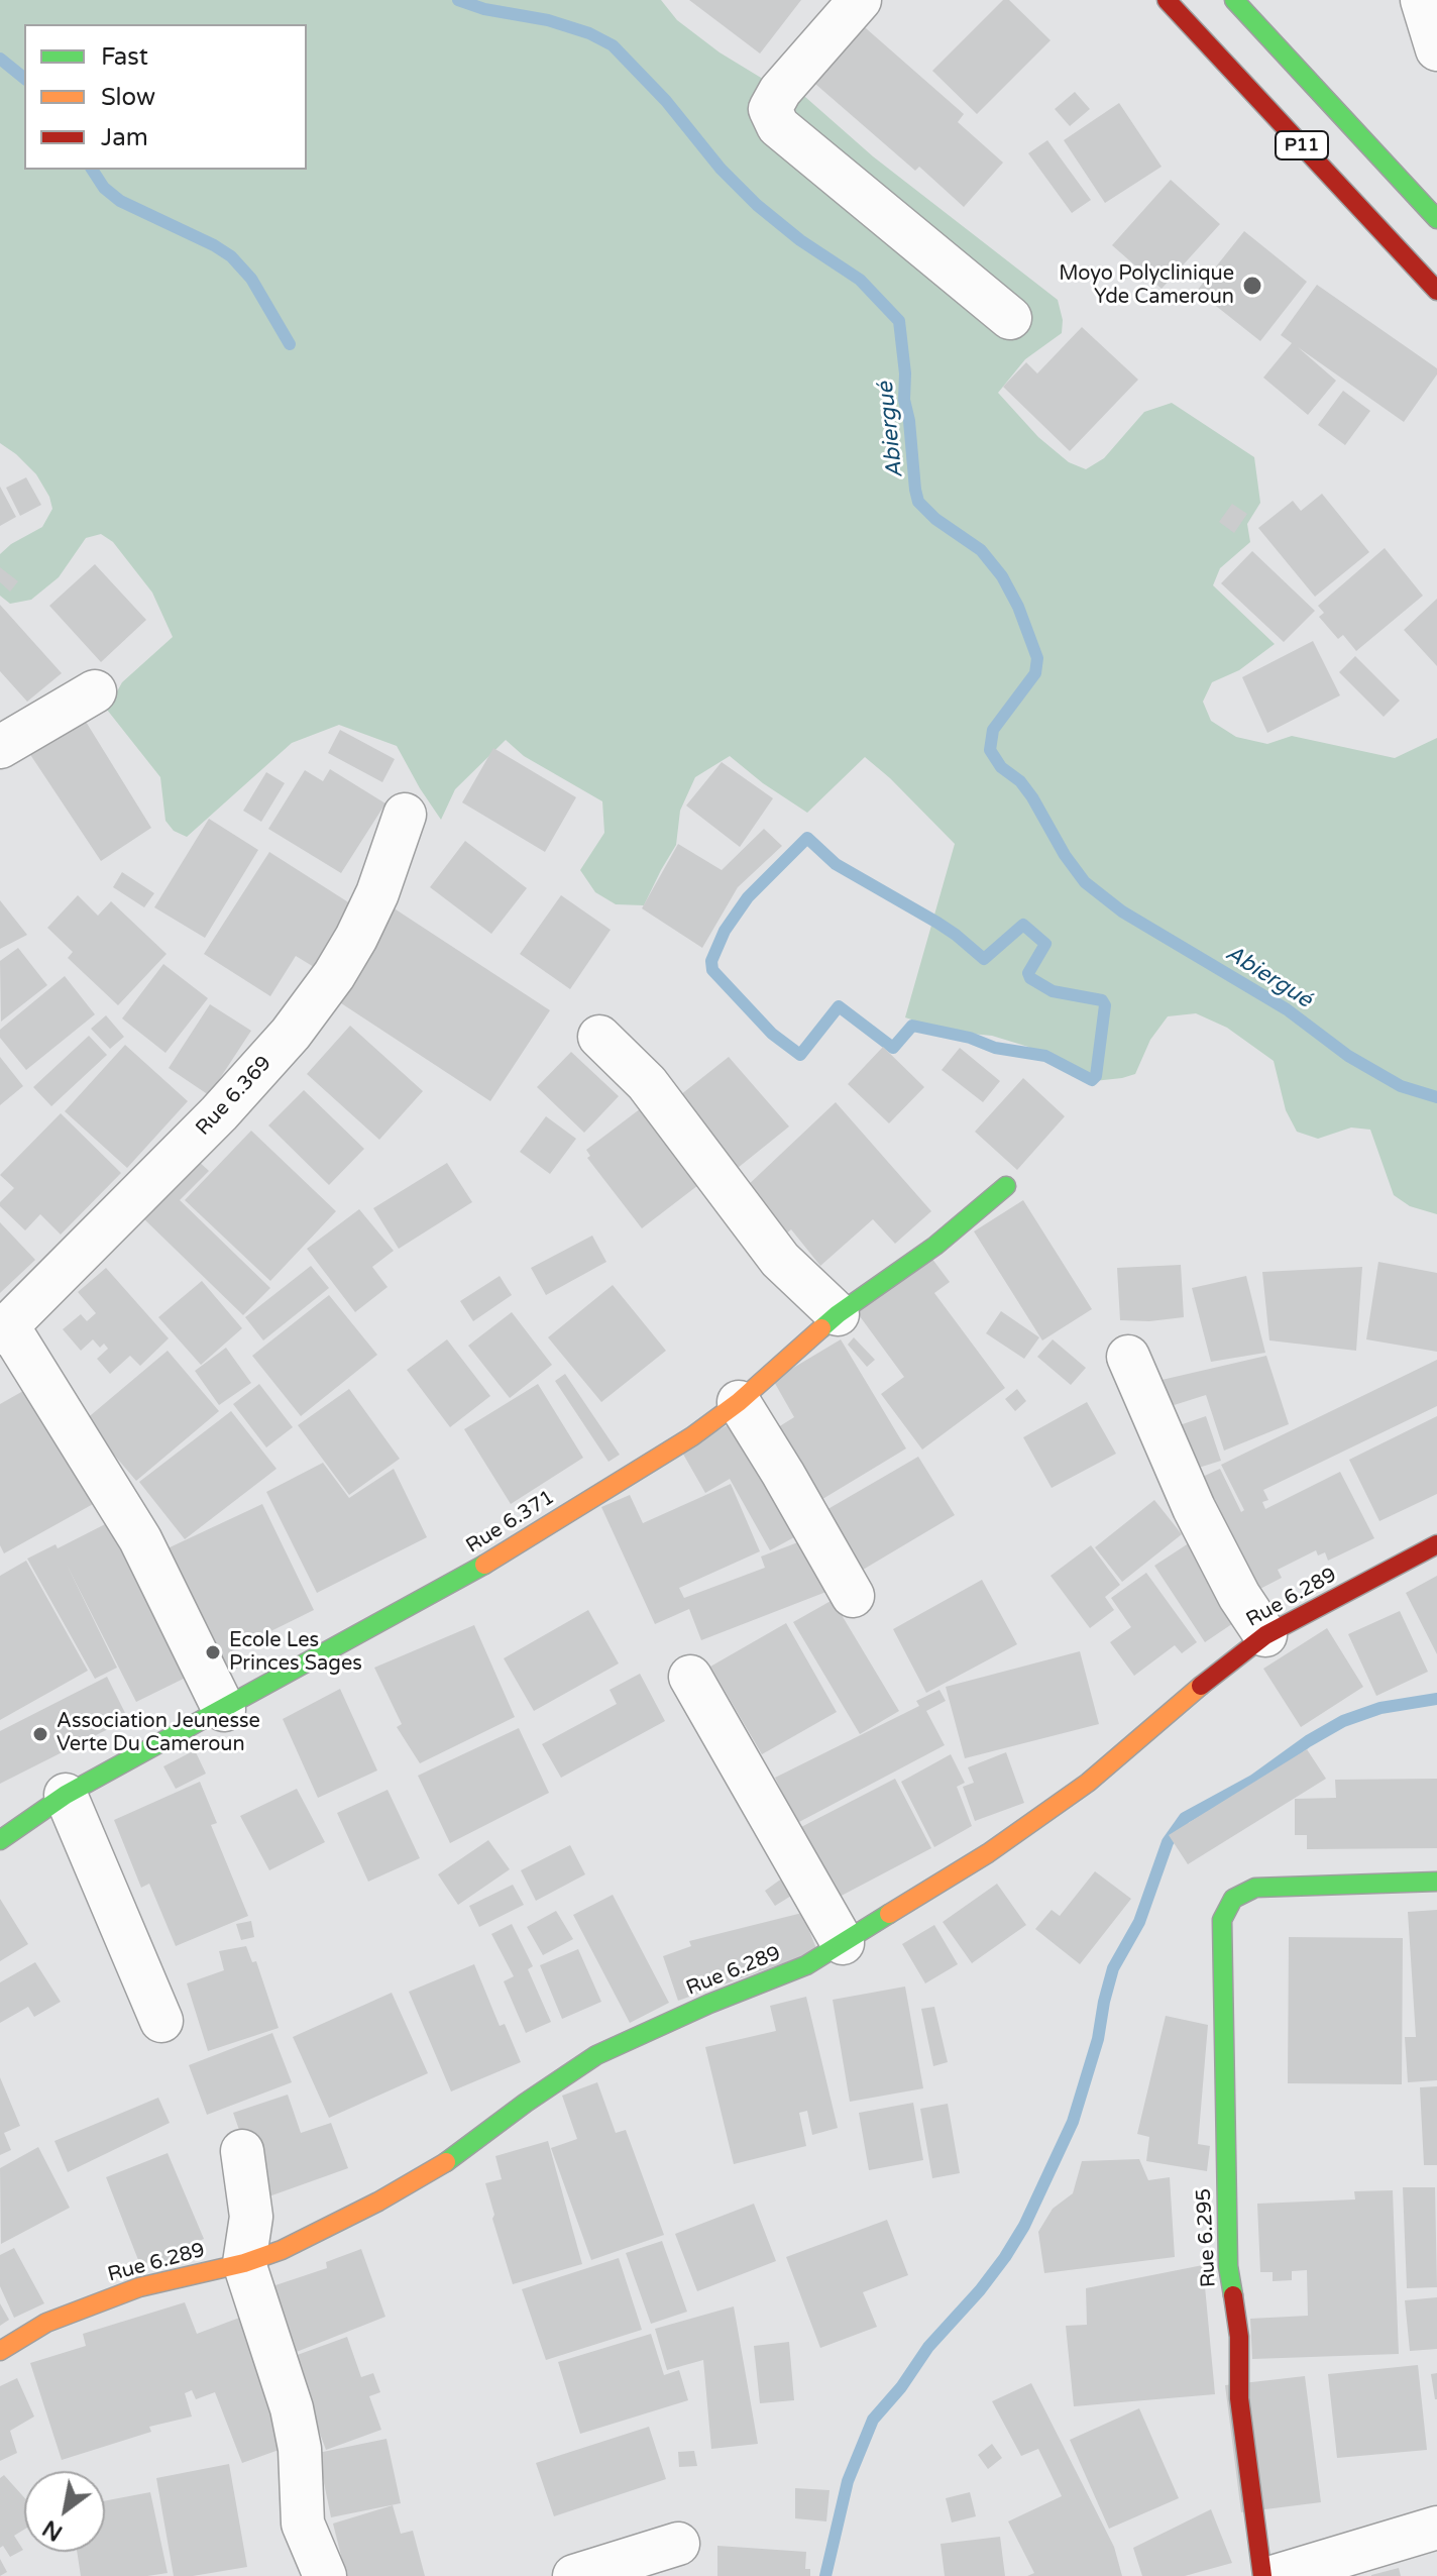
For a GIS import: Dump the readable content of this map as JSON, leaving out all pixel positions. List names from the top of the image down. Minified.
{"streets":{"street":["P11","Rue 6.369","Rue 6.371","Rue 6.289","Rue 6.295"]},"water":["Abiergué"],"places":["Moyo Polyclinique Yde Cameroun","Ecole Les Princes Sages","Association Jeunesse Verte Du Cameroun"],"legend":["Fast","Slow","Jam"],"north":"bottom left"}
